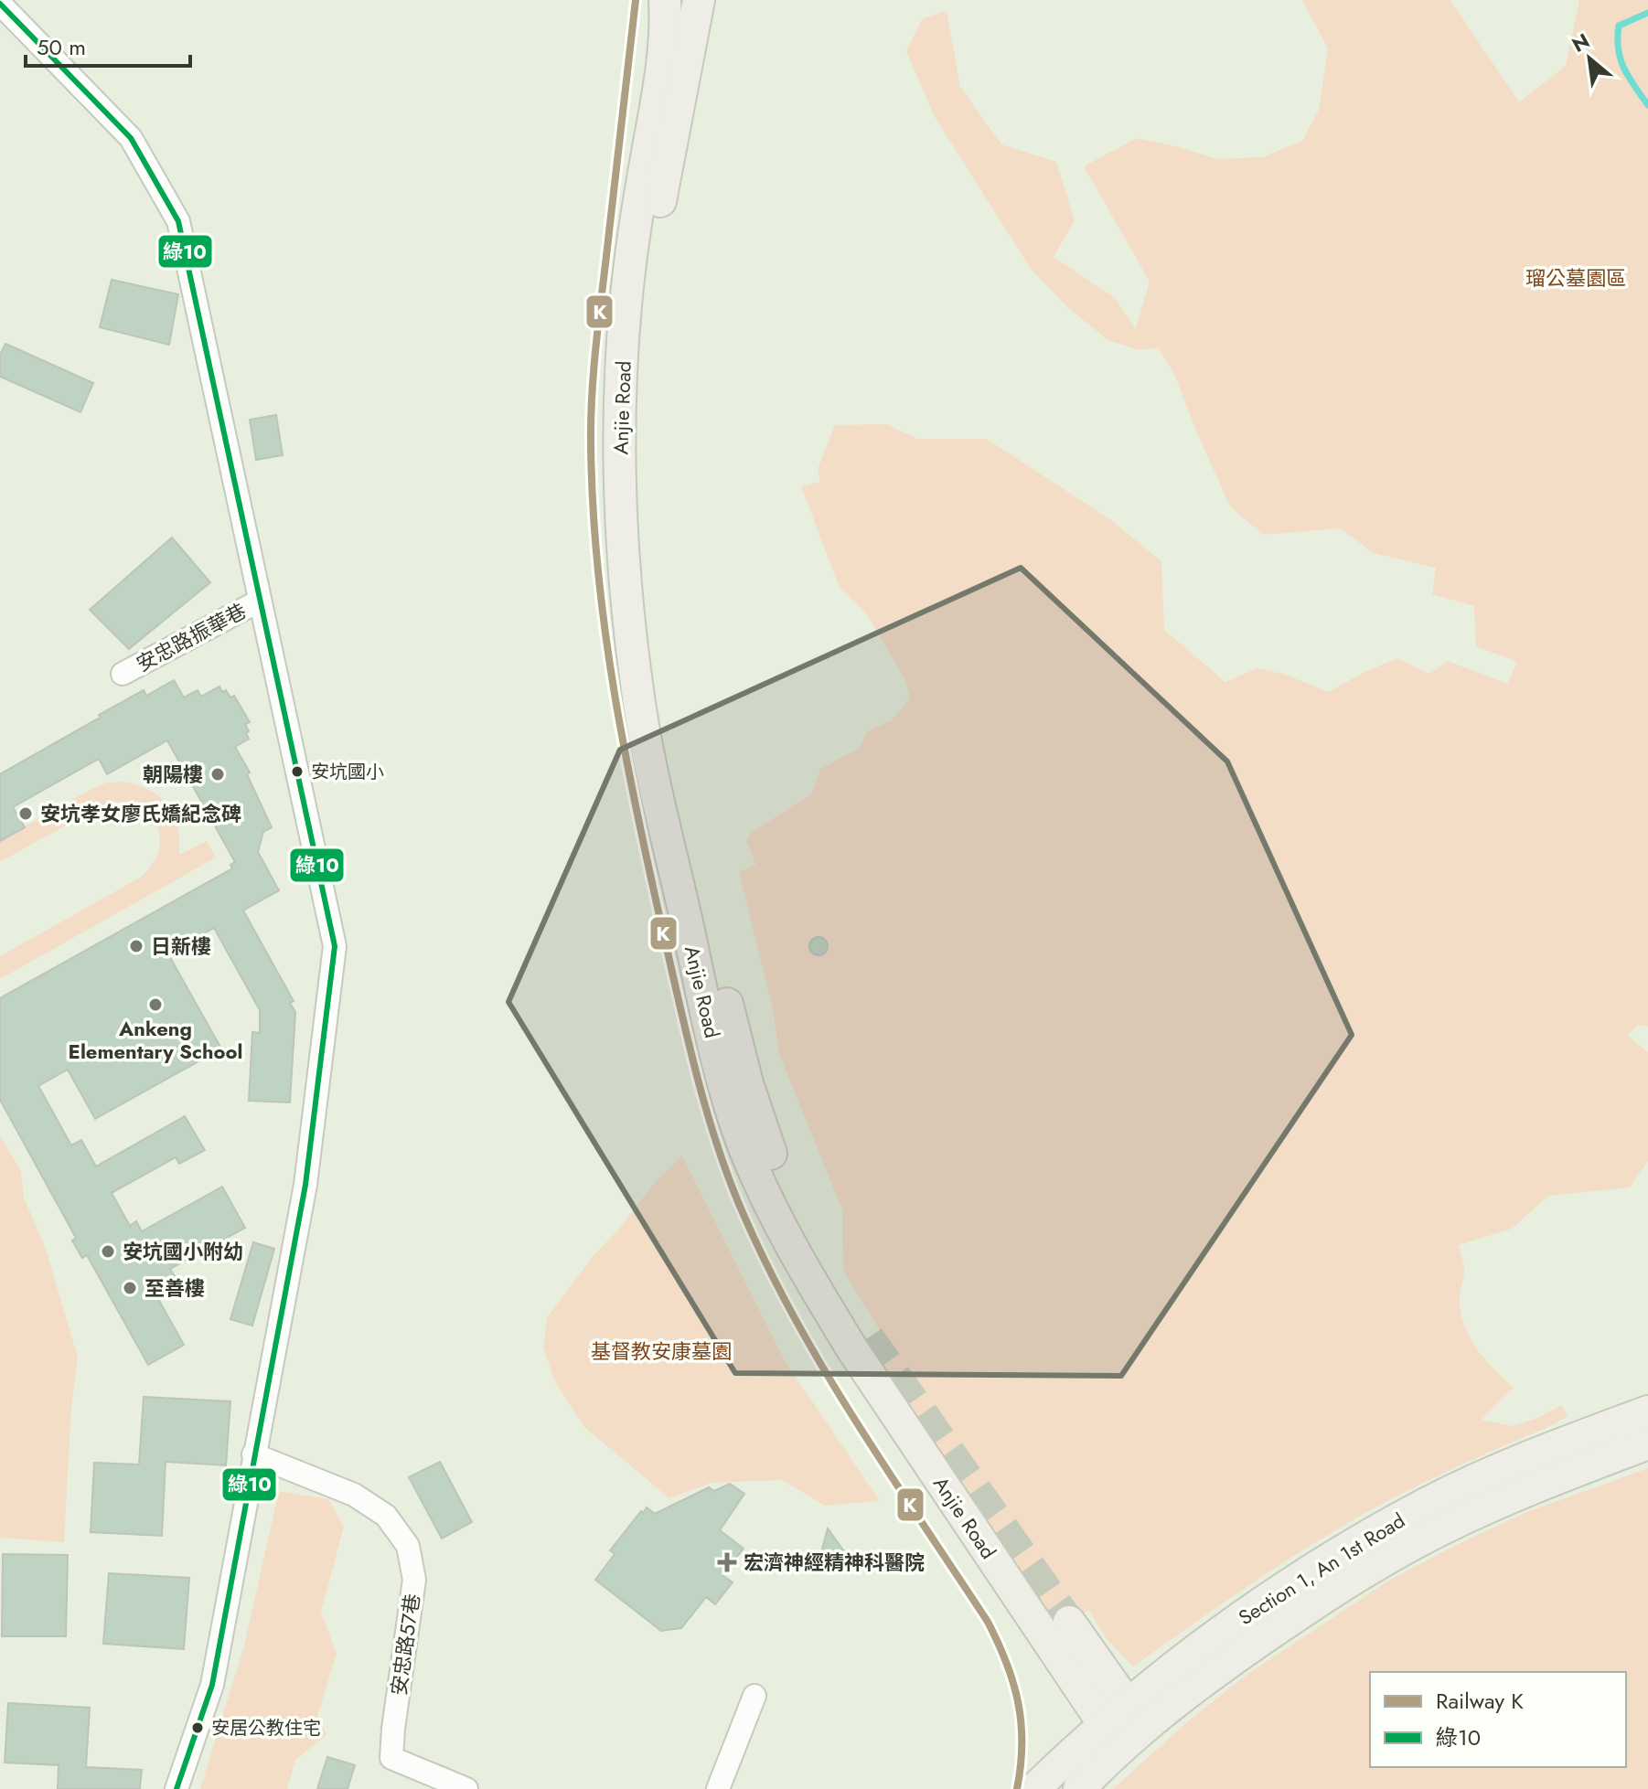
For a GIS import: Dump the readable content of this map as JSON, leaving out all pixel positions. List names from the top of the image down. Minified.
{"streets":{"street":["Anjie Road","安忠路振華巷","Section 1, An 1st Road","安忠路57巷"]},"crossings":[["Anjie Road","Section 1, An 1st Road"]],"parks":["瑠公墓園區","基督教安康墓園"],"places":{"other":["安坑國小","朝陽樓","安坑孝女廖氏嬌紀念碑","日新樓","Ankeng Elementary School","安坑國小附幼","至善樓","安居公教住宅"],"health":["宏濟神經精神科醫院"]},"lines":["rail line K","transit line 綠10"],"legend":["Railway K","綠10"],"scale_bar":"50 m","north":"top left"}
